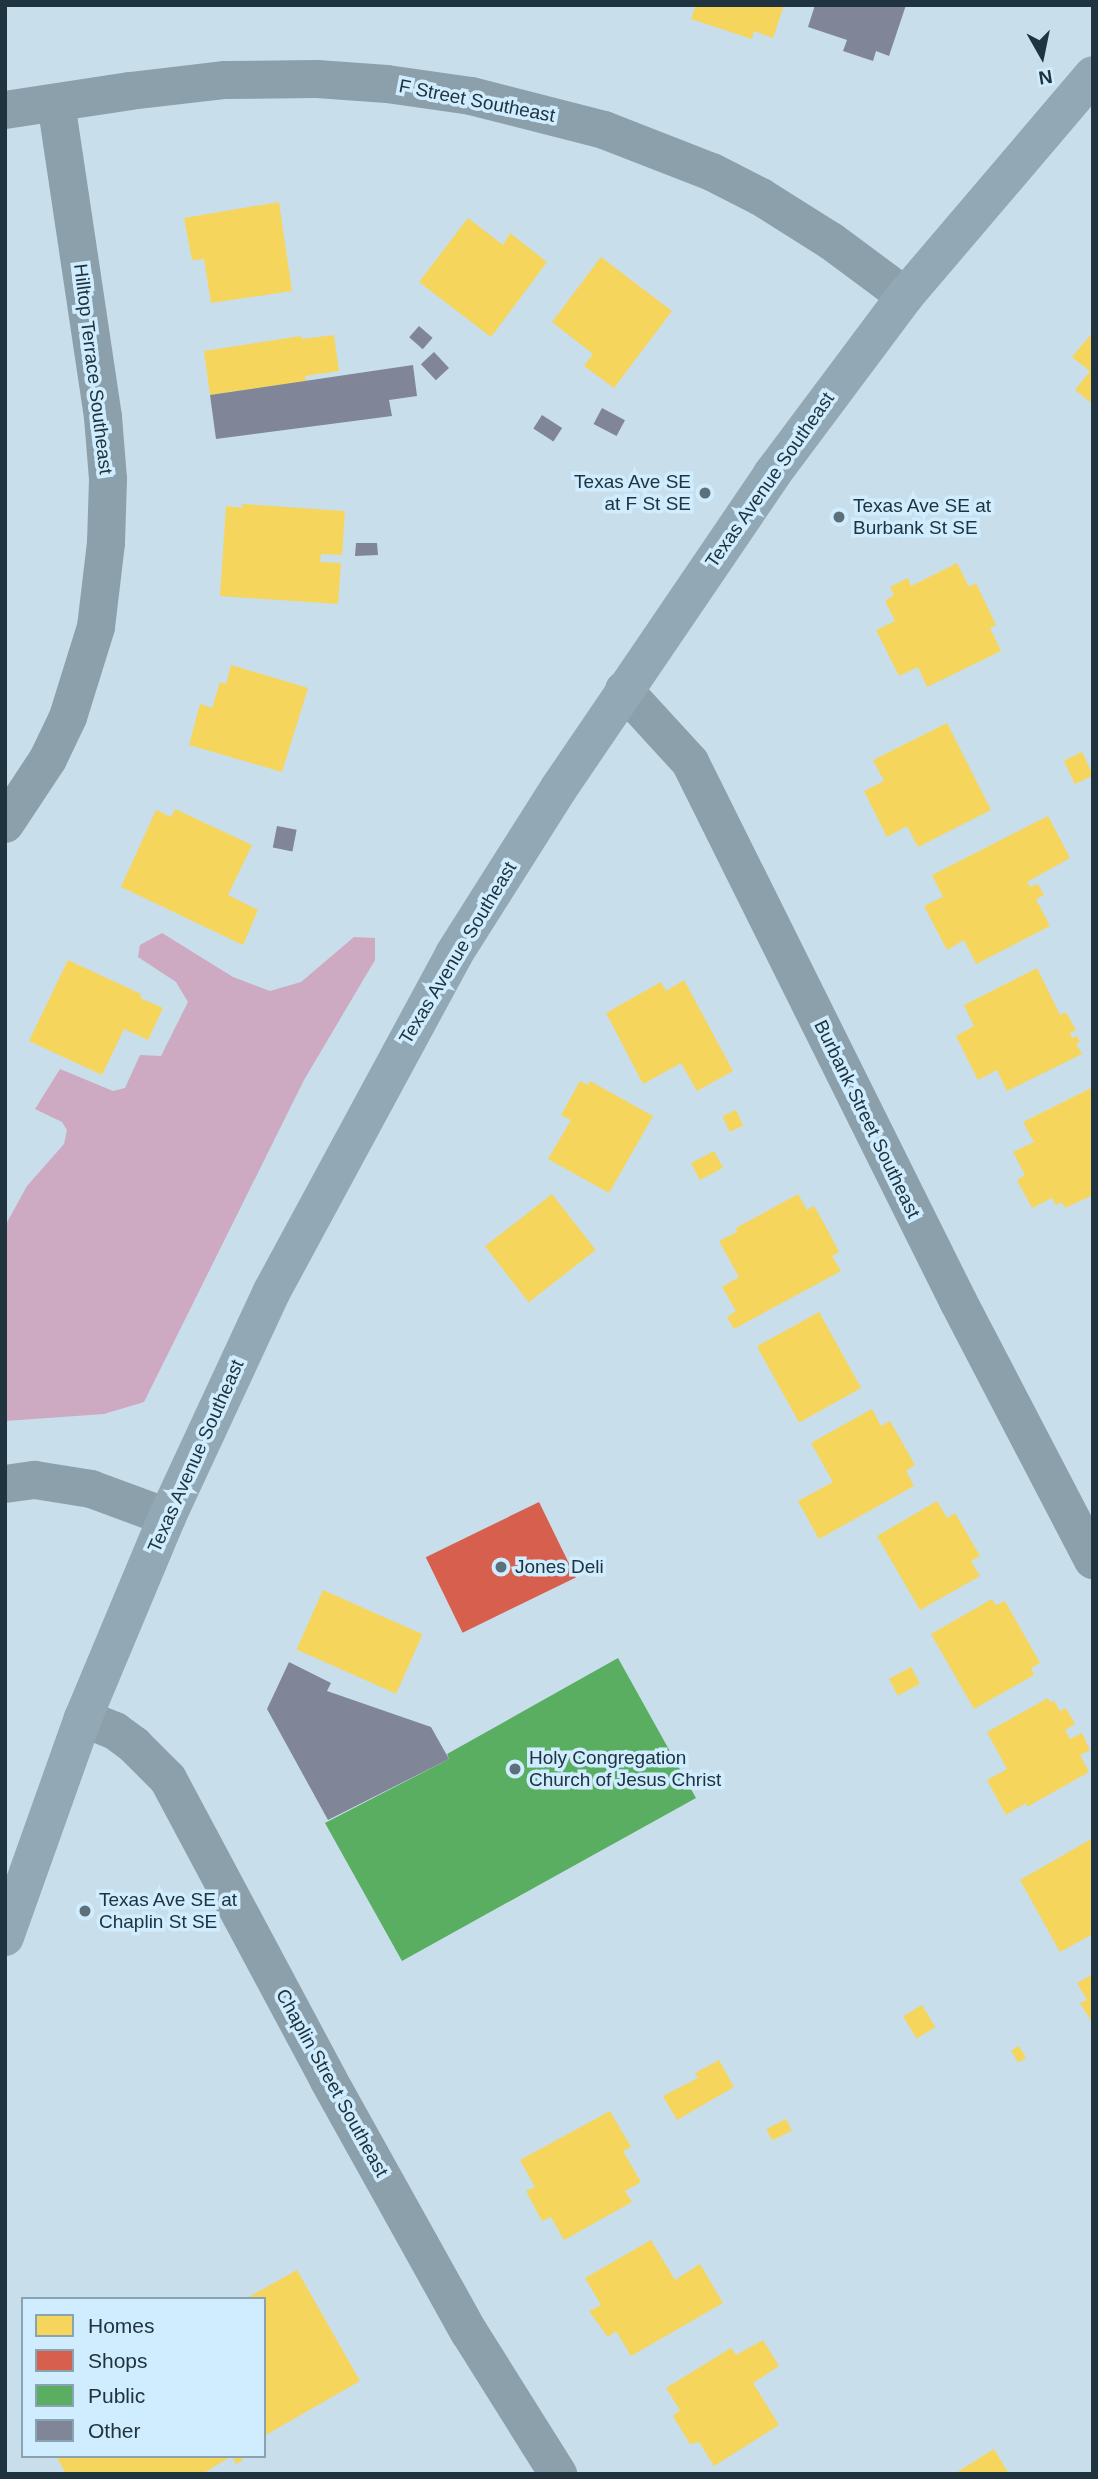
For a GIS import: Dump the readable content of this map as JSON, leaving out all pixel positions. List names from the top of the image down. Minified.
{"streets":{"main road":["Texas Avenue Southeast"],"street":["F Street Southeast","Hilltop Terrace Southeast","Burbank Street Southeast","Chaplin Street Southeast"]},"crossings":[["F Street Southeast","Hilltop Terrace Southeast"],["F Street Southeast","Texas Avenue Southeast"],["Texas Avenue Southeast","Burbank Street Southeast"],["Texas Avenue Southeast","Chaplin Street Southeast"]],"places":["Texas Ave SE at F St SE","Texas Ave SE at Burbank St SE","Jones Deli","Holy Congregation Church of Jesus Christ","Texas Ave SE at Chaplin St SE"],"legend":["Homes","Shops","Public","Other"],"north":"bottom"}
